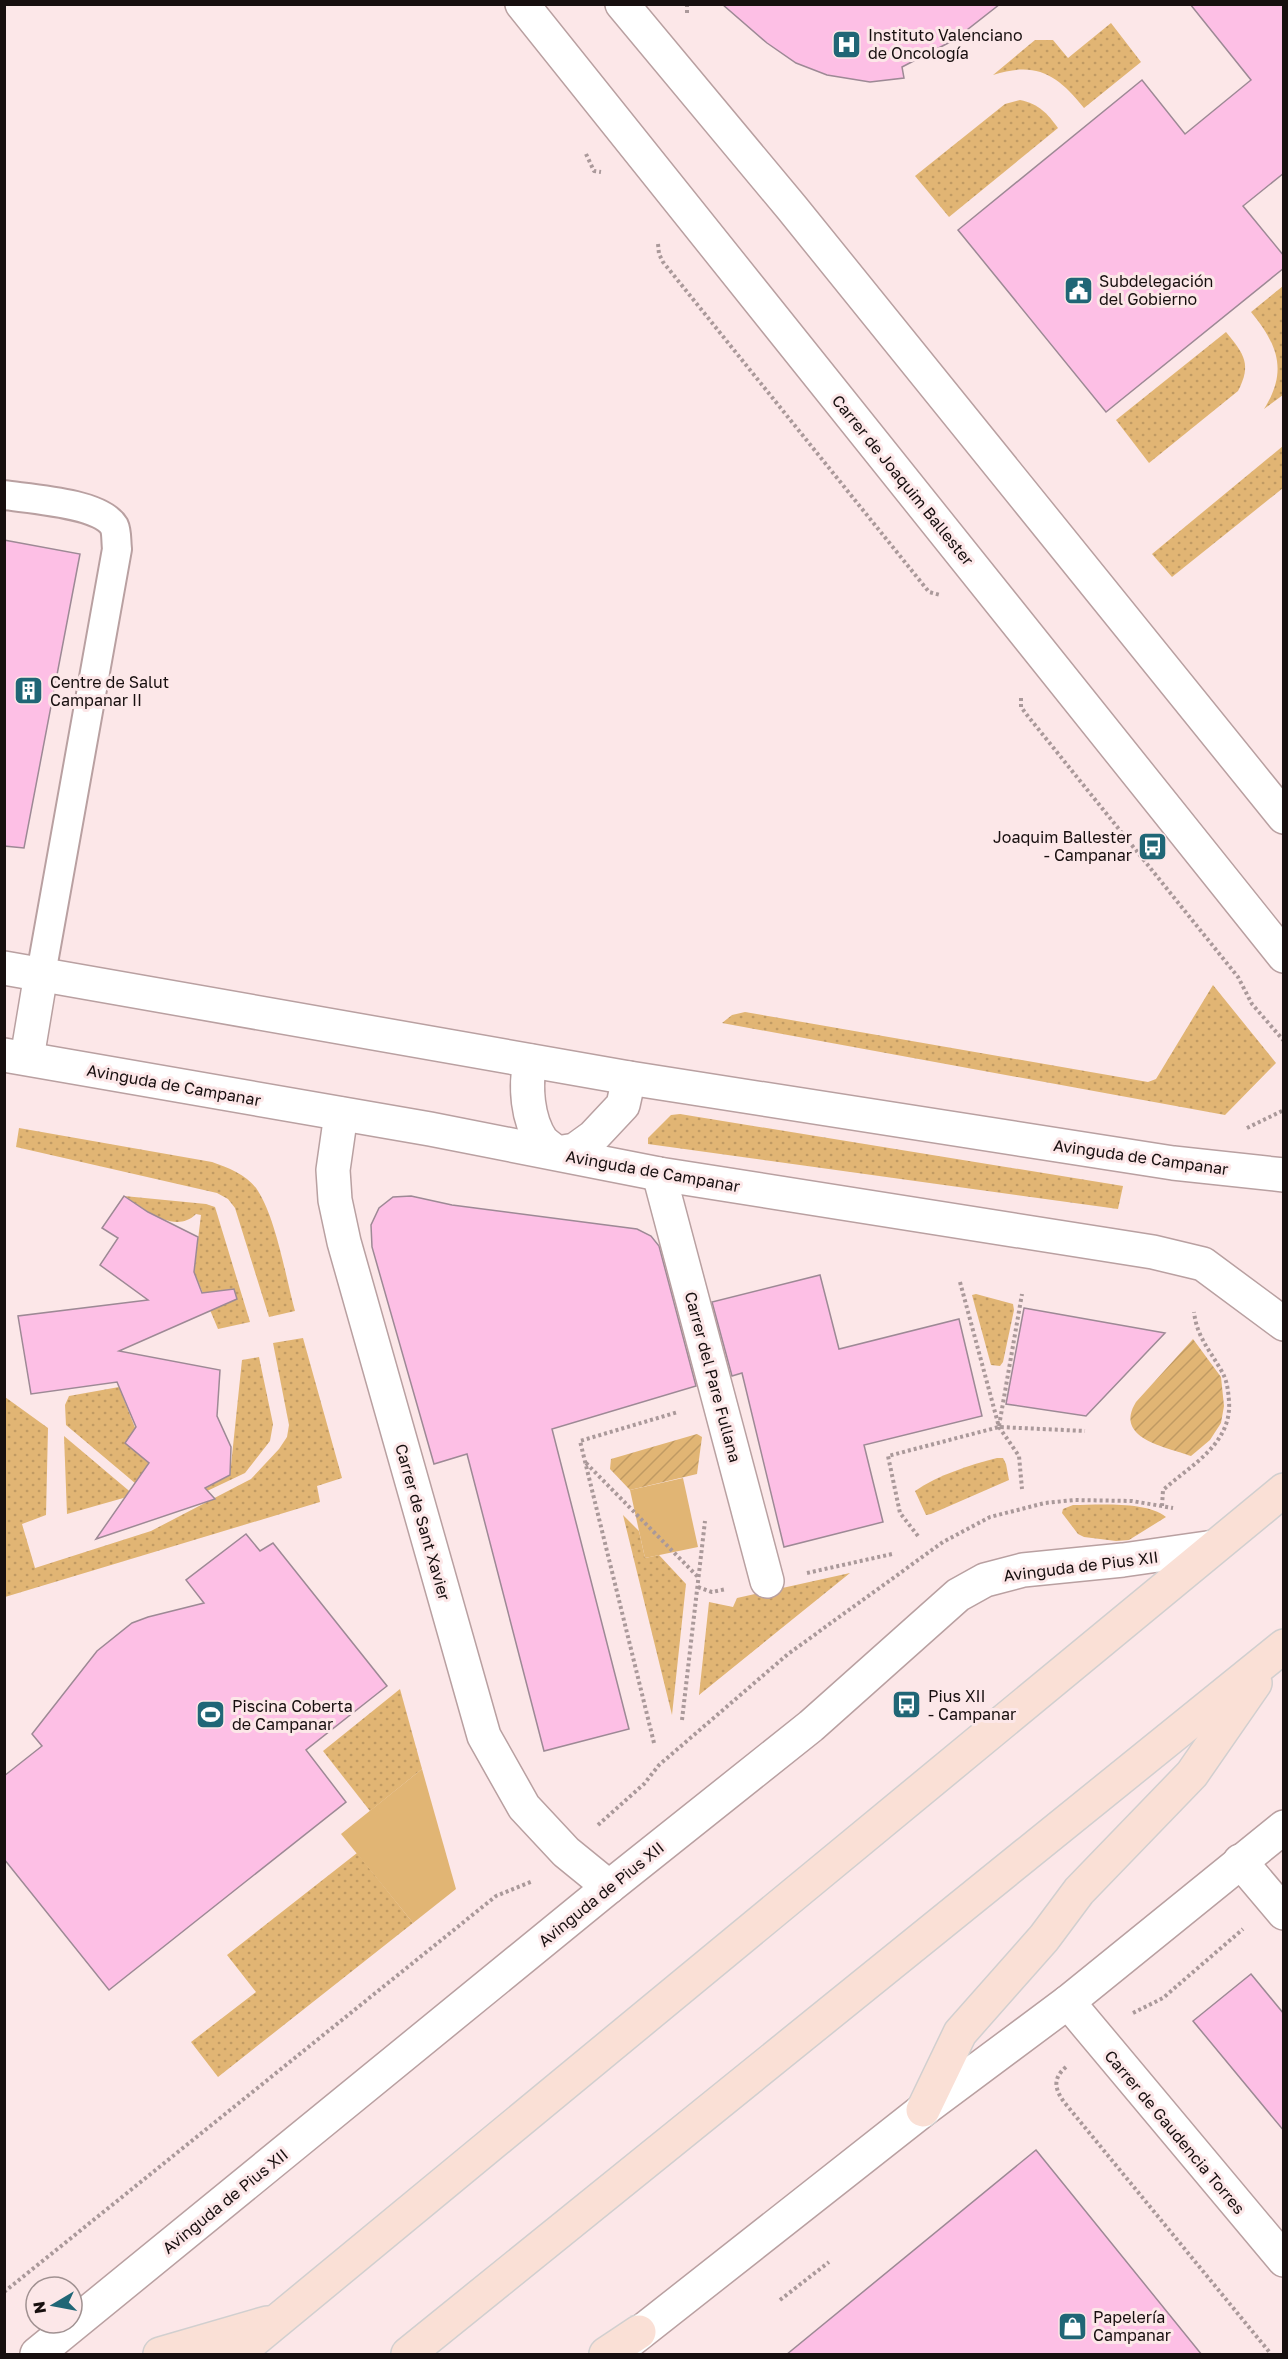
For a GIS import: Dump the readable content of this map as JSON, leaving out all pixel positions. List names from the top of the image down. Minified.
{"streets":{"main road":["Avinguda de Pius XII"],"street":["Carrer de Joaquim Ballester","Avinguda de Campanar","Carrer del Pare Fullana","Carrer de Sant Xavier","Carrer de Gaudencia Torres"]},"crossings":[["Avinguda de Campanar","Carrer del Pare Fullana"],["Avinguda de Campanar","Carrer de Sant Xavier"],["Carrer de Sant Xavier","Avinguda de Pius XII"]],"places":{"hospital":["Instituto Valenciano de Oncología"],"public building":["Subdelegación del Gobierno"],"building":["Centre de Salut Campanar II"],"bus stop":["Joaquim Ballester - Campanar","Pius XII - Campanar"],"sports":["Piscina Coberta de Campanar"],"shop":["Papelería Campanar"]},"north":"left"}
